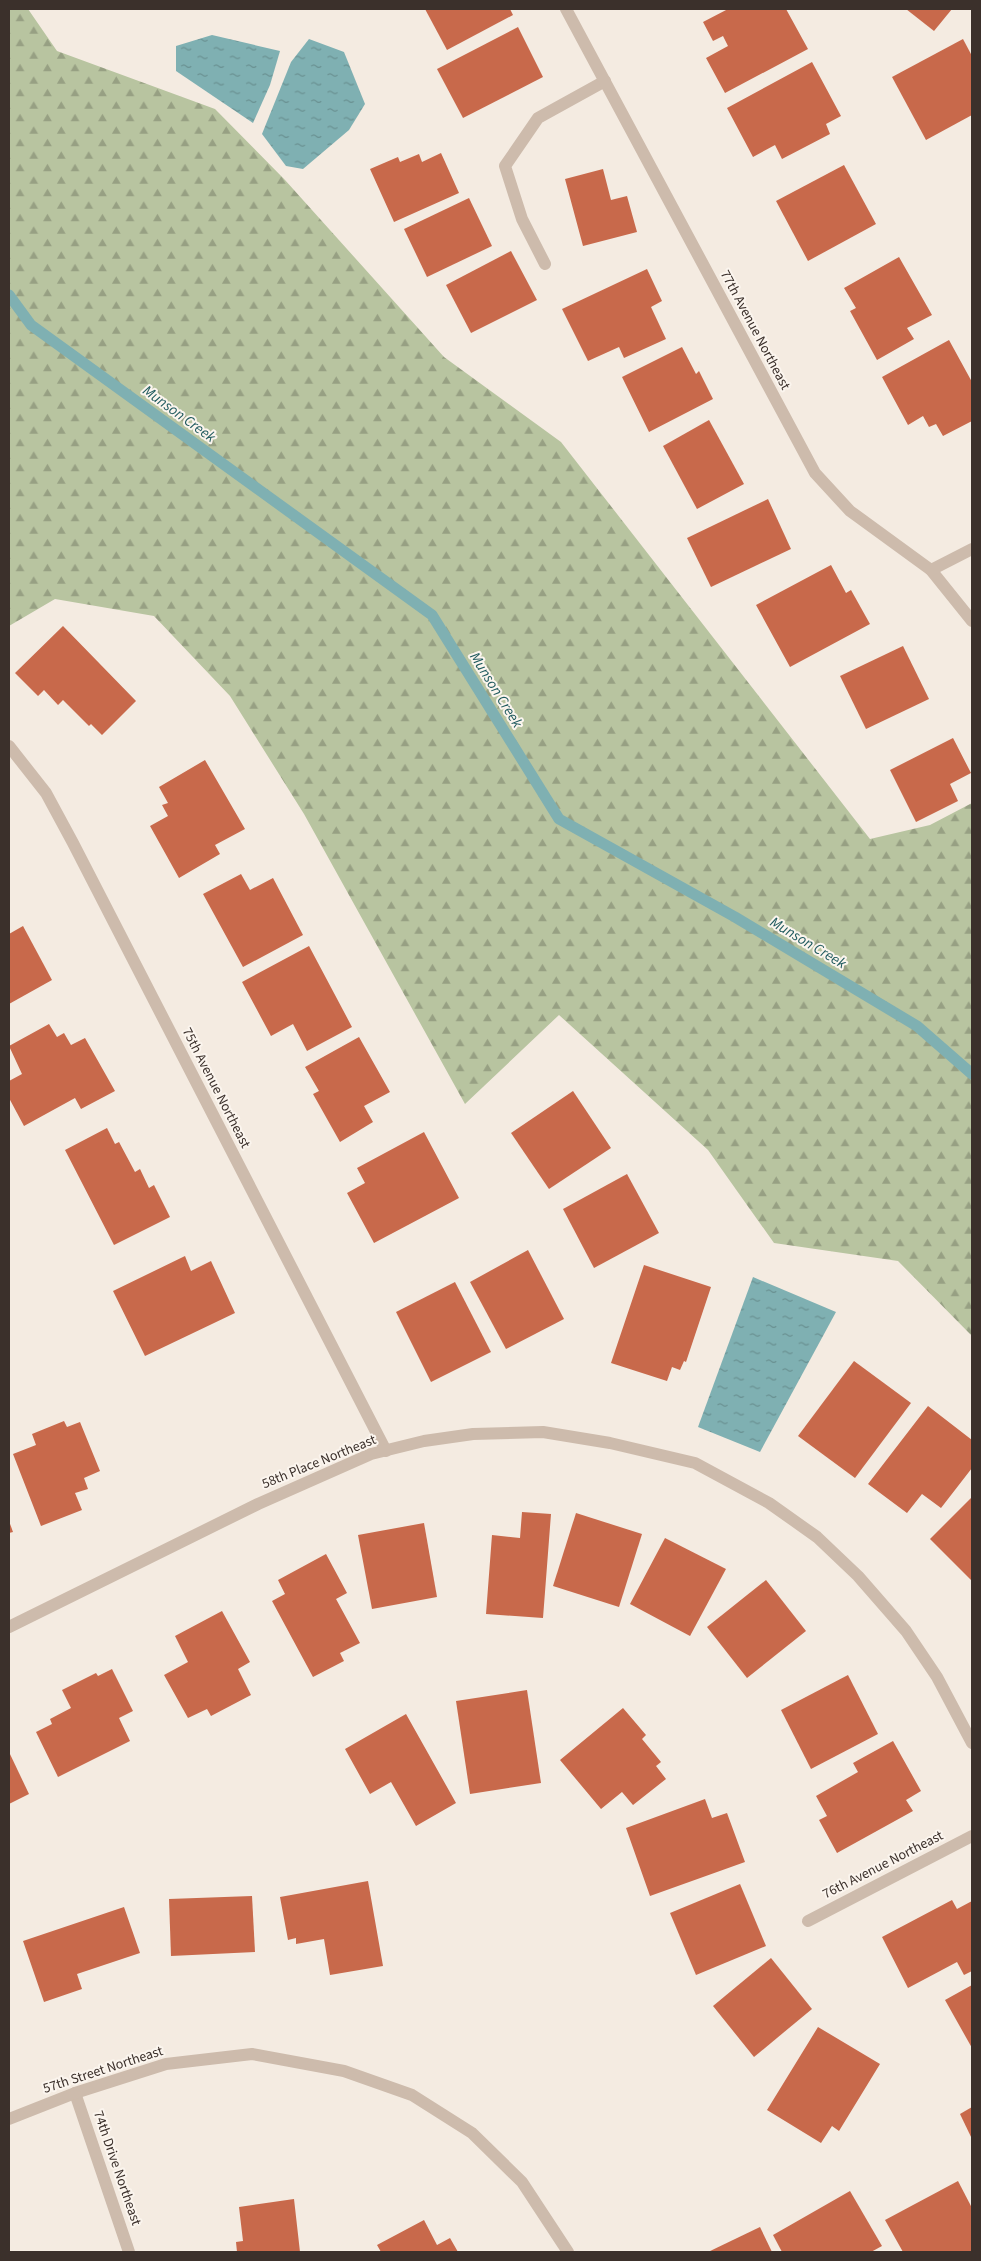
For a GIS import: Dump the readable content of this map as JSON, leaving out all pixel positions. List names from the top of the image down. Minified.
{"streets":{"street":["77th Avenue Northeast","75th Avenue Northeast","58th Place Northeast","76th Avenue Northeast","57th Street Northeast","74th Drive Northeast"]},"crossings":[["75th Avenue Northeast","58th Place Northeast"],["57th Street Northeast","74th Drive Northeast"]],"water":["Munson Creek"]}
